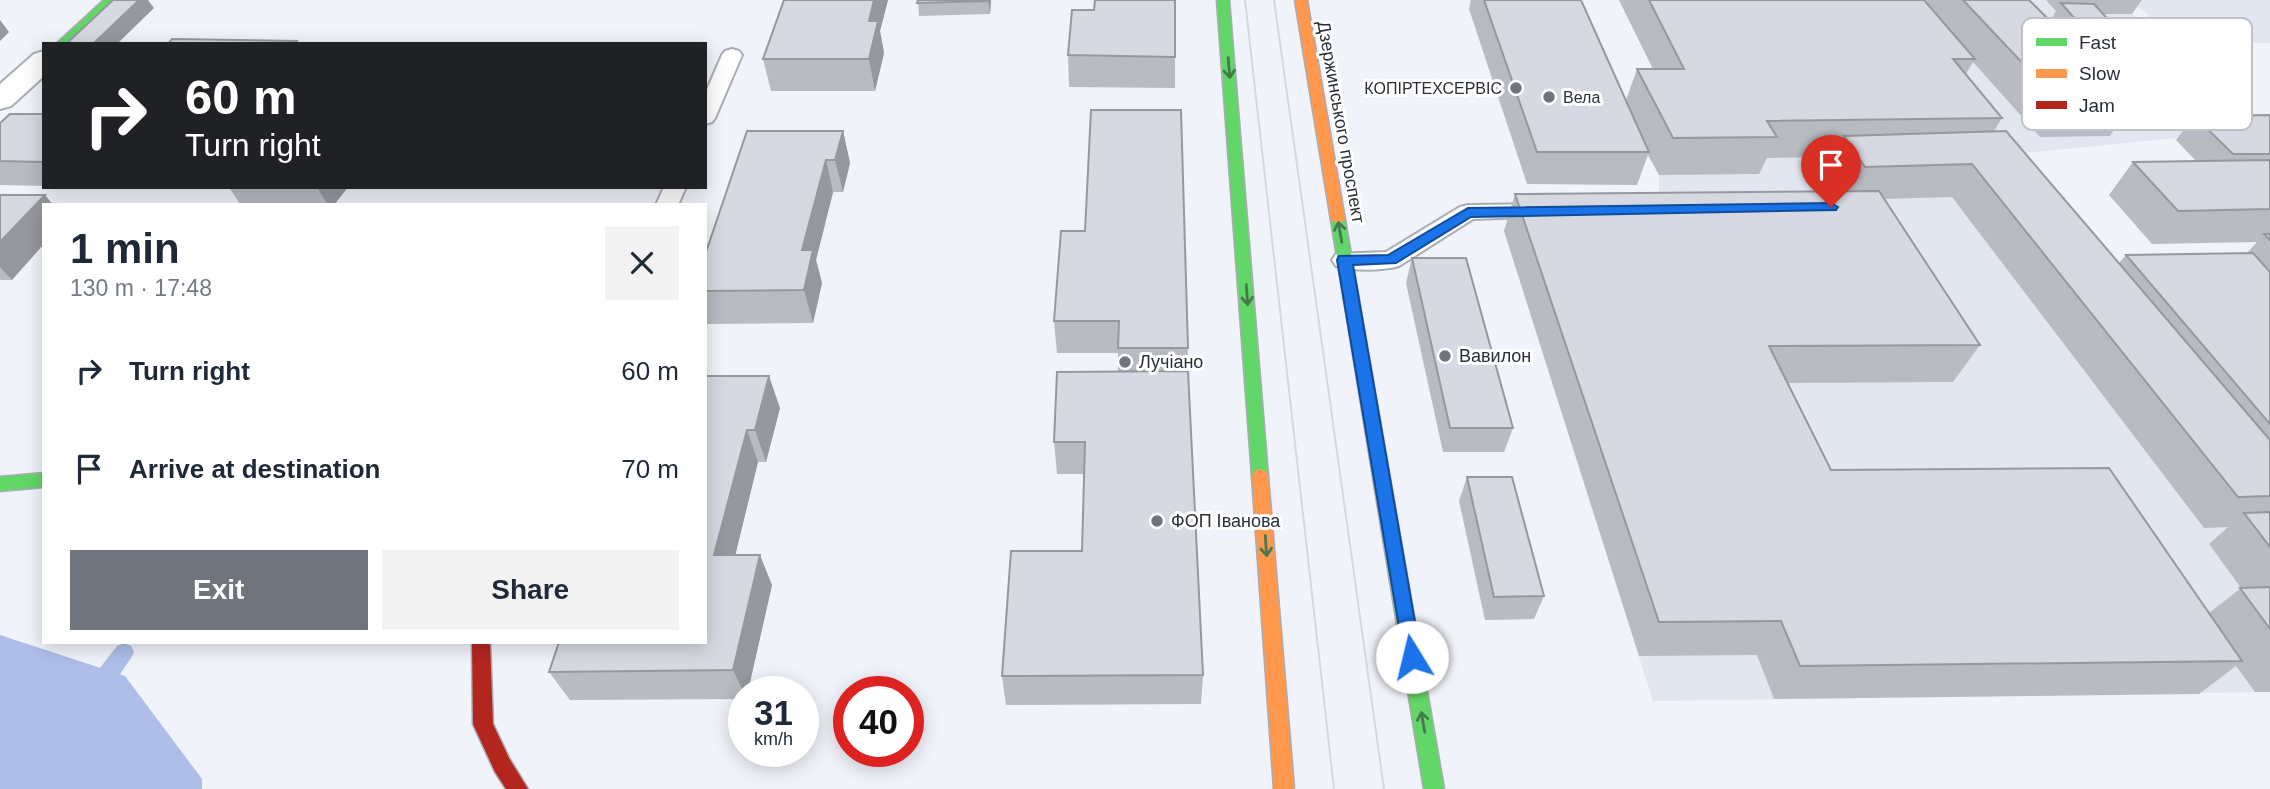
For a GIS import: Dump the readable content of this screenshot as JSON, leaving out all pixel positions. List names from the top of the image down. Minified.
{"streets":{"street":["Дзержинського проспект"]},"places":["КОПІРТЕХСЕРВІС","Вела","Вавилон","Лучіано","ФОП Іванова"],"legend":["Fast","Slow","Jam"],"page":{"turn":["60 m","Turn right"],"heading":["1 min","130 m · 17:48"],"list":[{"name":"Turn right","value":"60 m"},{"name":"Arrive at destination","value":"70 m"}],"buttons":["Exit","Share"],"speed":"31 km/h","limit":"40"}}
